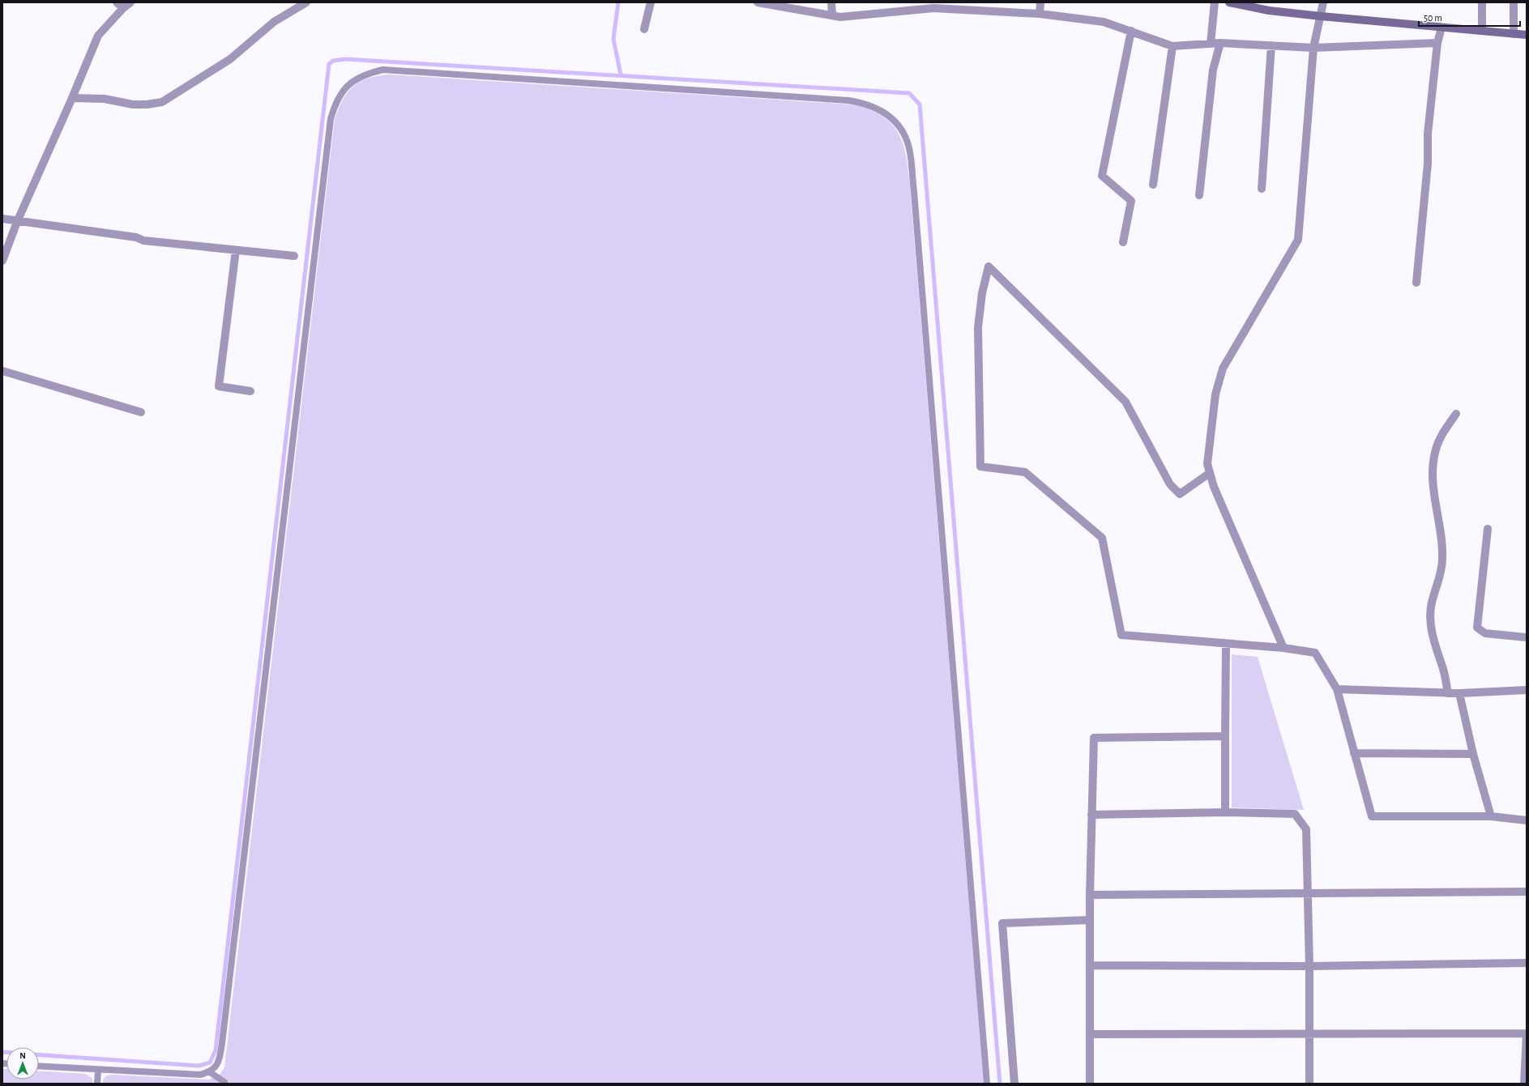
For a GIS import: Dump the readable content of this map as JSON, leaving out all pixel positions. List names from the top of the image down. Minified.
{"scale_bar":"50 m","north":"top"}
